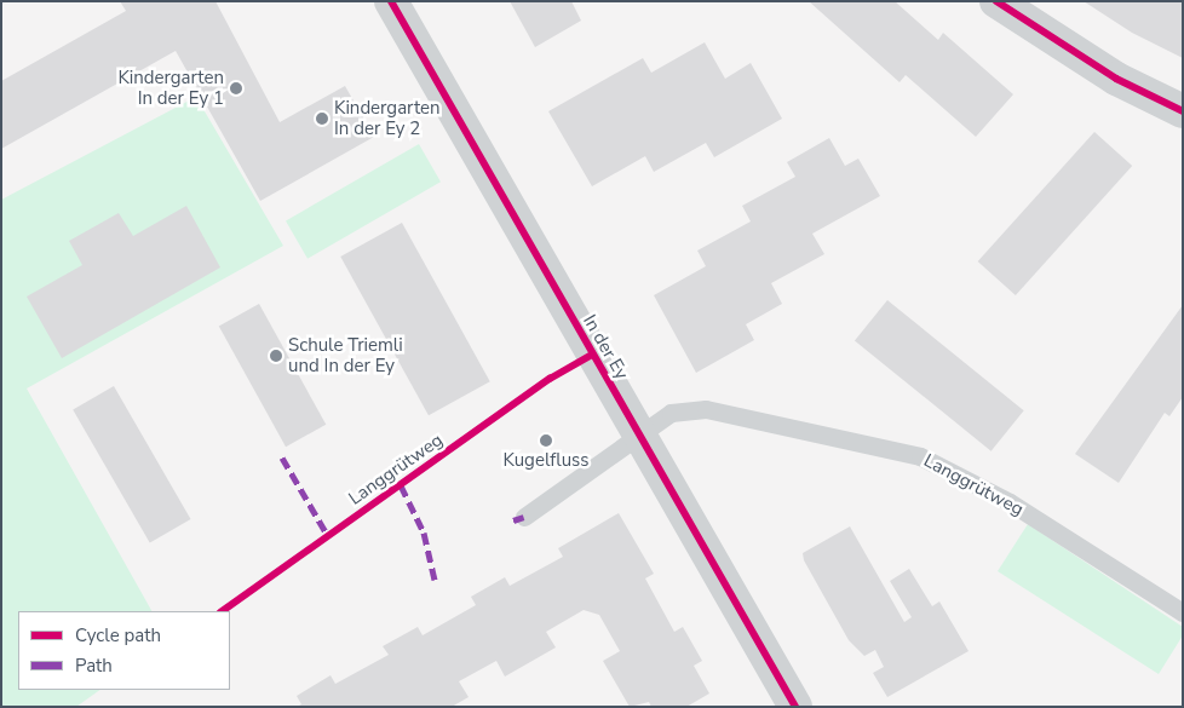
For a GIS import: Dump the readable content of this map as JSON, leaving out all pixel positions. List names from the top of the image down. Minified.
{"streets":{"street":["In der Ey"],"lane":["Langgrütweg"]},"crossings":[["In der Ey","Langgrütweg"]],"places":["Kindergarten In der Ey 1","Kindergarten In der Ey 2","Schule Triemli und In der Ey","Kugelfluss"],"legend":["Cycle path","Path"]}
